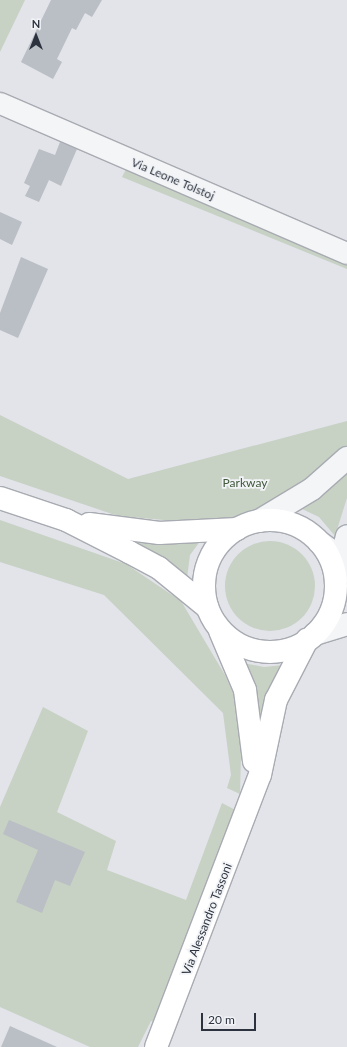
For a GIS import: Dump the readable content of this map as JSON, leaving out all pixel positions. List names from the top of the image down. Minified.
{"streets":{"main road":["Via Alessandro Tassoni"],"street":["Via Leone Tolstoj"]},"parks":["Parkway"],"scale_bar":"20 m","north":"top"}
